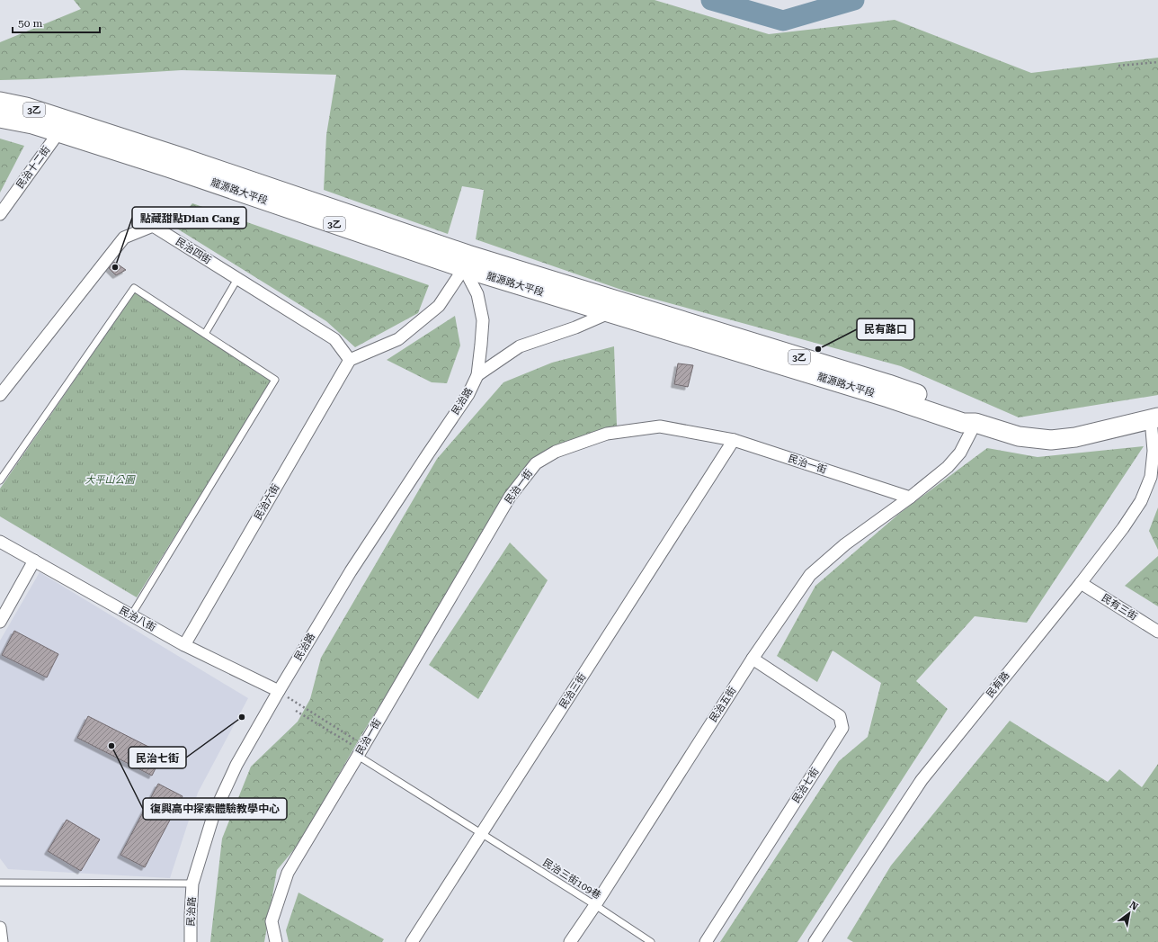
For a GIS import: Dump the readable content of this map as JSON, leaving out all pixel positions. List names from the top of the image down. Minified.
{"streets":{"main road":["3乙","龍源路大平段"],"street":["民治十二街","民治四街","民治路","民治一街","民治六街","民有三街","民治八街","民有路","民治三街","民治五街","民治七街"],"lane":["民治三街109巷"]},"crossings":[["3乙","民治十二街"],["3乙","龍源路大平段"],["民治十二街","龍源路大平段"],["龍源路大平段","民有路"],["民治四街","民治六街"],["民治路","民治八街"],["民治一街","民治三街"],["民治一街","民治五街"],["民治一街","民治三街109巷"],["民治六街","民治八街"],["民有三街","民有路"],["民治三街","民治三街109巷"],["民治五街","民治七街"],["民治五街","民治三街109巷"]],"parks":["大平山公園"],"places":["點藏甜點Dian Cang","民有路口","民治七街","復興高中探索體驗教學中心"],"scale_bar":"50 m","north":"top right"}
